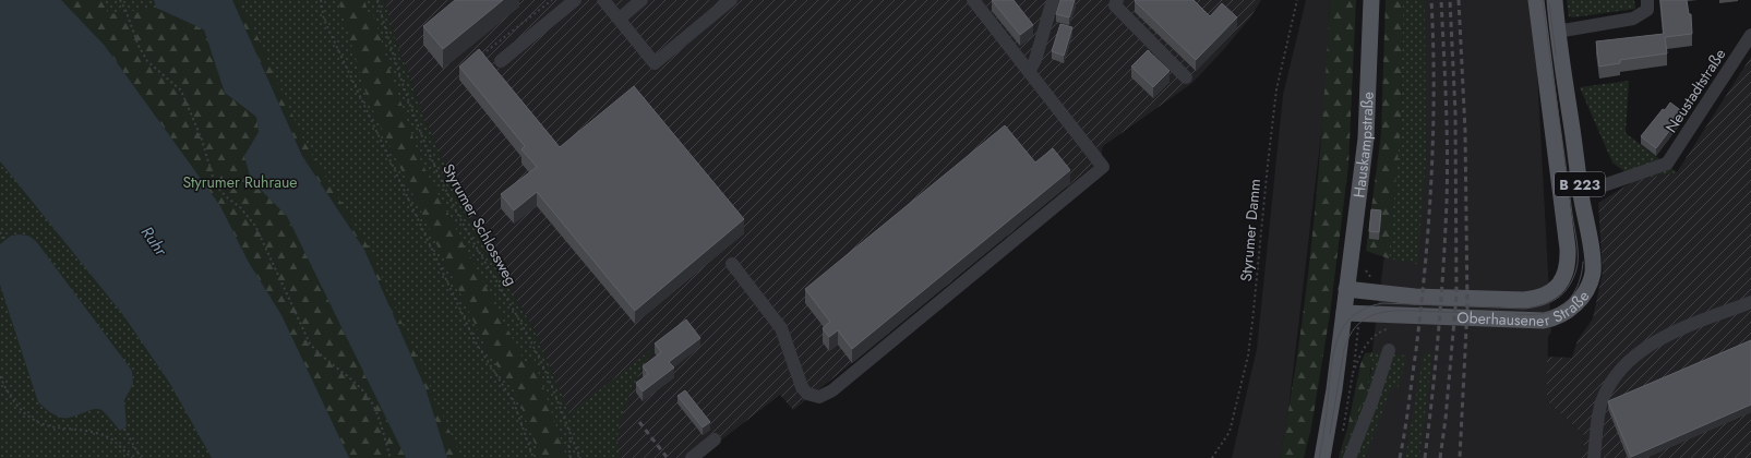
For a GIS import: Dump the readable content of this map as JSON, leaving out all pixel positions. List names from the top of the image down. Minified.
{"streets":{"main road":["Hauskampstraße","B 223","Oberhausener Straße"],"street":["Neustadtstraße"],"path":["Styrumer Schlossweg","Styrumer Damm"]},"crossings":[["Hauskampstraße","Oberhausener Straße"]],"water":["Ruhr"],"parks":["Styrumer Ruhraue"]}
